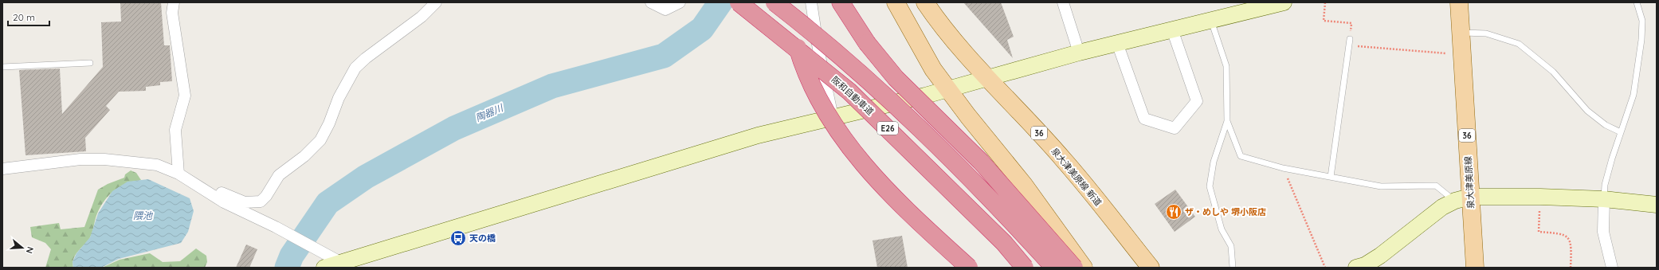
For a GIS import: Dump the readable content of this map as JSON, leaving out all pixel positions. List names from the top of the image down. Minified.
{"streets":{"highway":["阪和自動車道","E26"],"main road":["36","泉大津美原線 新道","泉大津美原線"]},"water":["陶器川","隈池"],"places":{"restaurant":["ザ・めしや 堺小阪店"],"bus stop":["天の橋"]},"scale_bar":"20 m","north":"right"}
